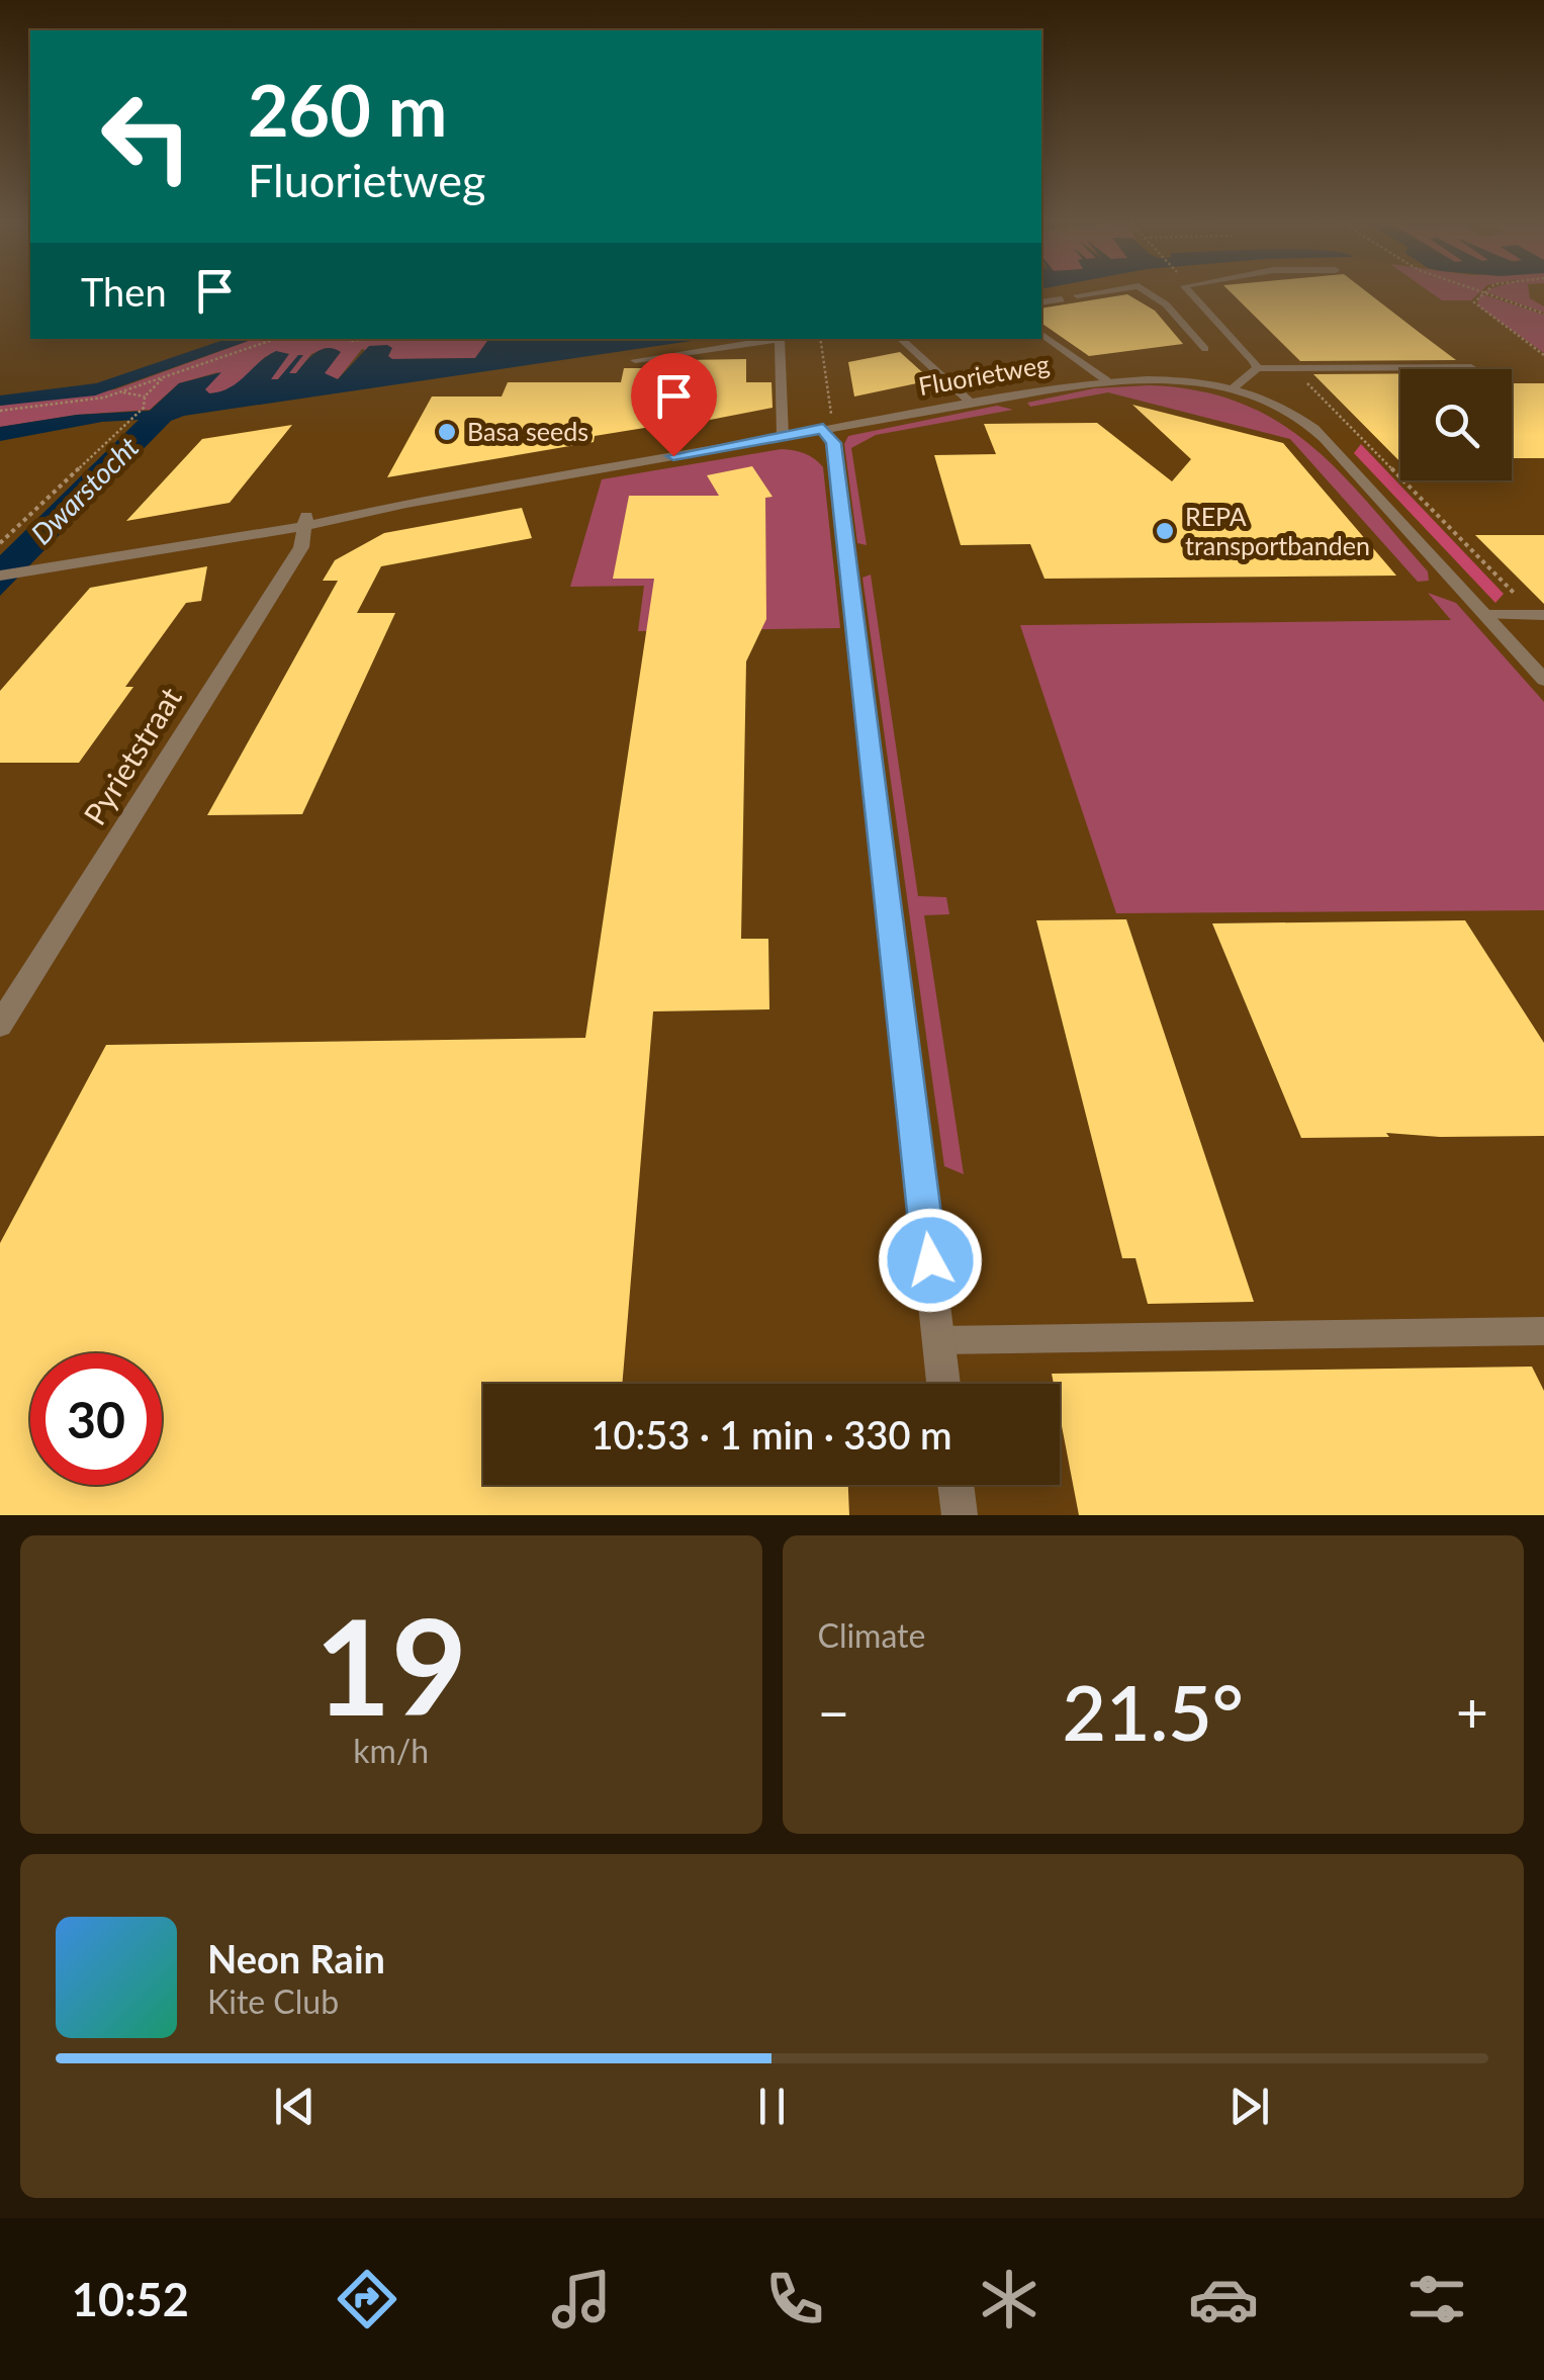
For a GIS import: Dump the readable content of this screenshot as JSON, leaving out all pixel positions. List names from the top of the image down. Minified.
{"streets":{"street":["Fluorietweg","Pyrietstraat"]},"crossings":[["Fluorietweg","Pyrietstraat"]],"water":["Dwarstocht"],"places":["Basa seeds","REPA transportbanden"],"page":{"turn":["260 m","Fluorietweg"],"then":"Then","limit":"30","trip":"10:53 · 1 min · 330 m","tile":[["19","km/h"],"Climate"],"heat":["−","21.5°","+"],"song":["Neon Rain","Kite Club"],"tabs":"10:52"}}
